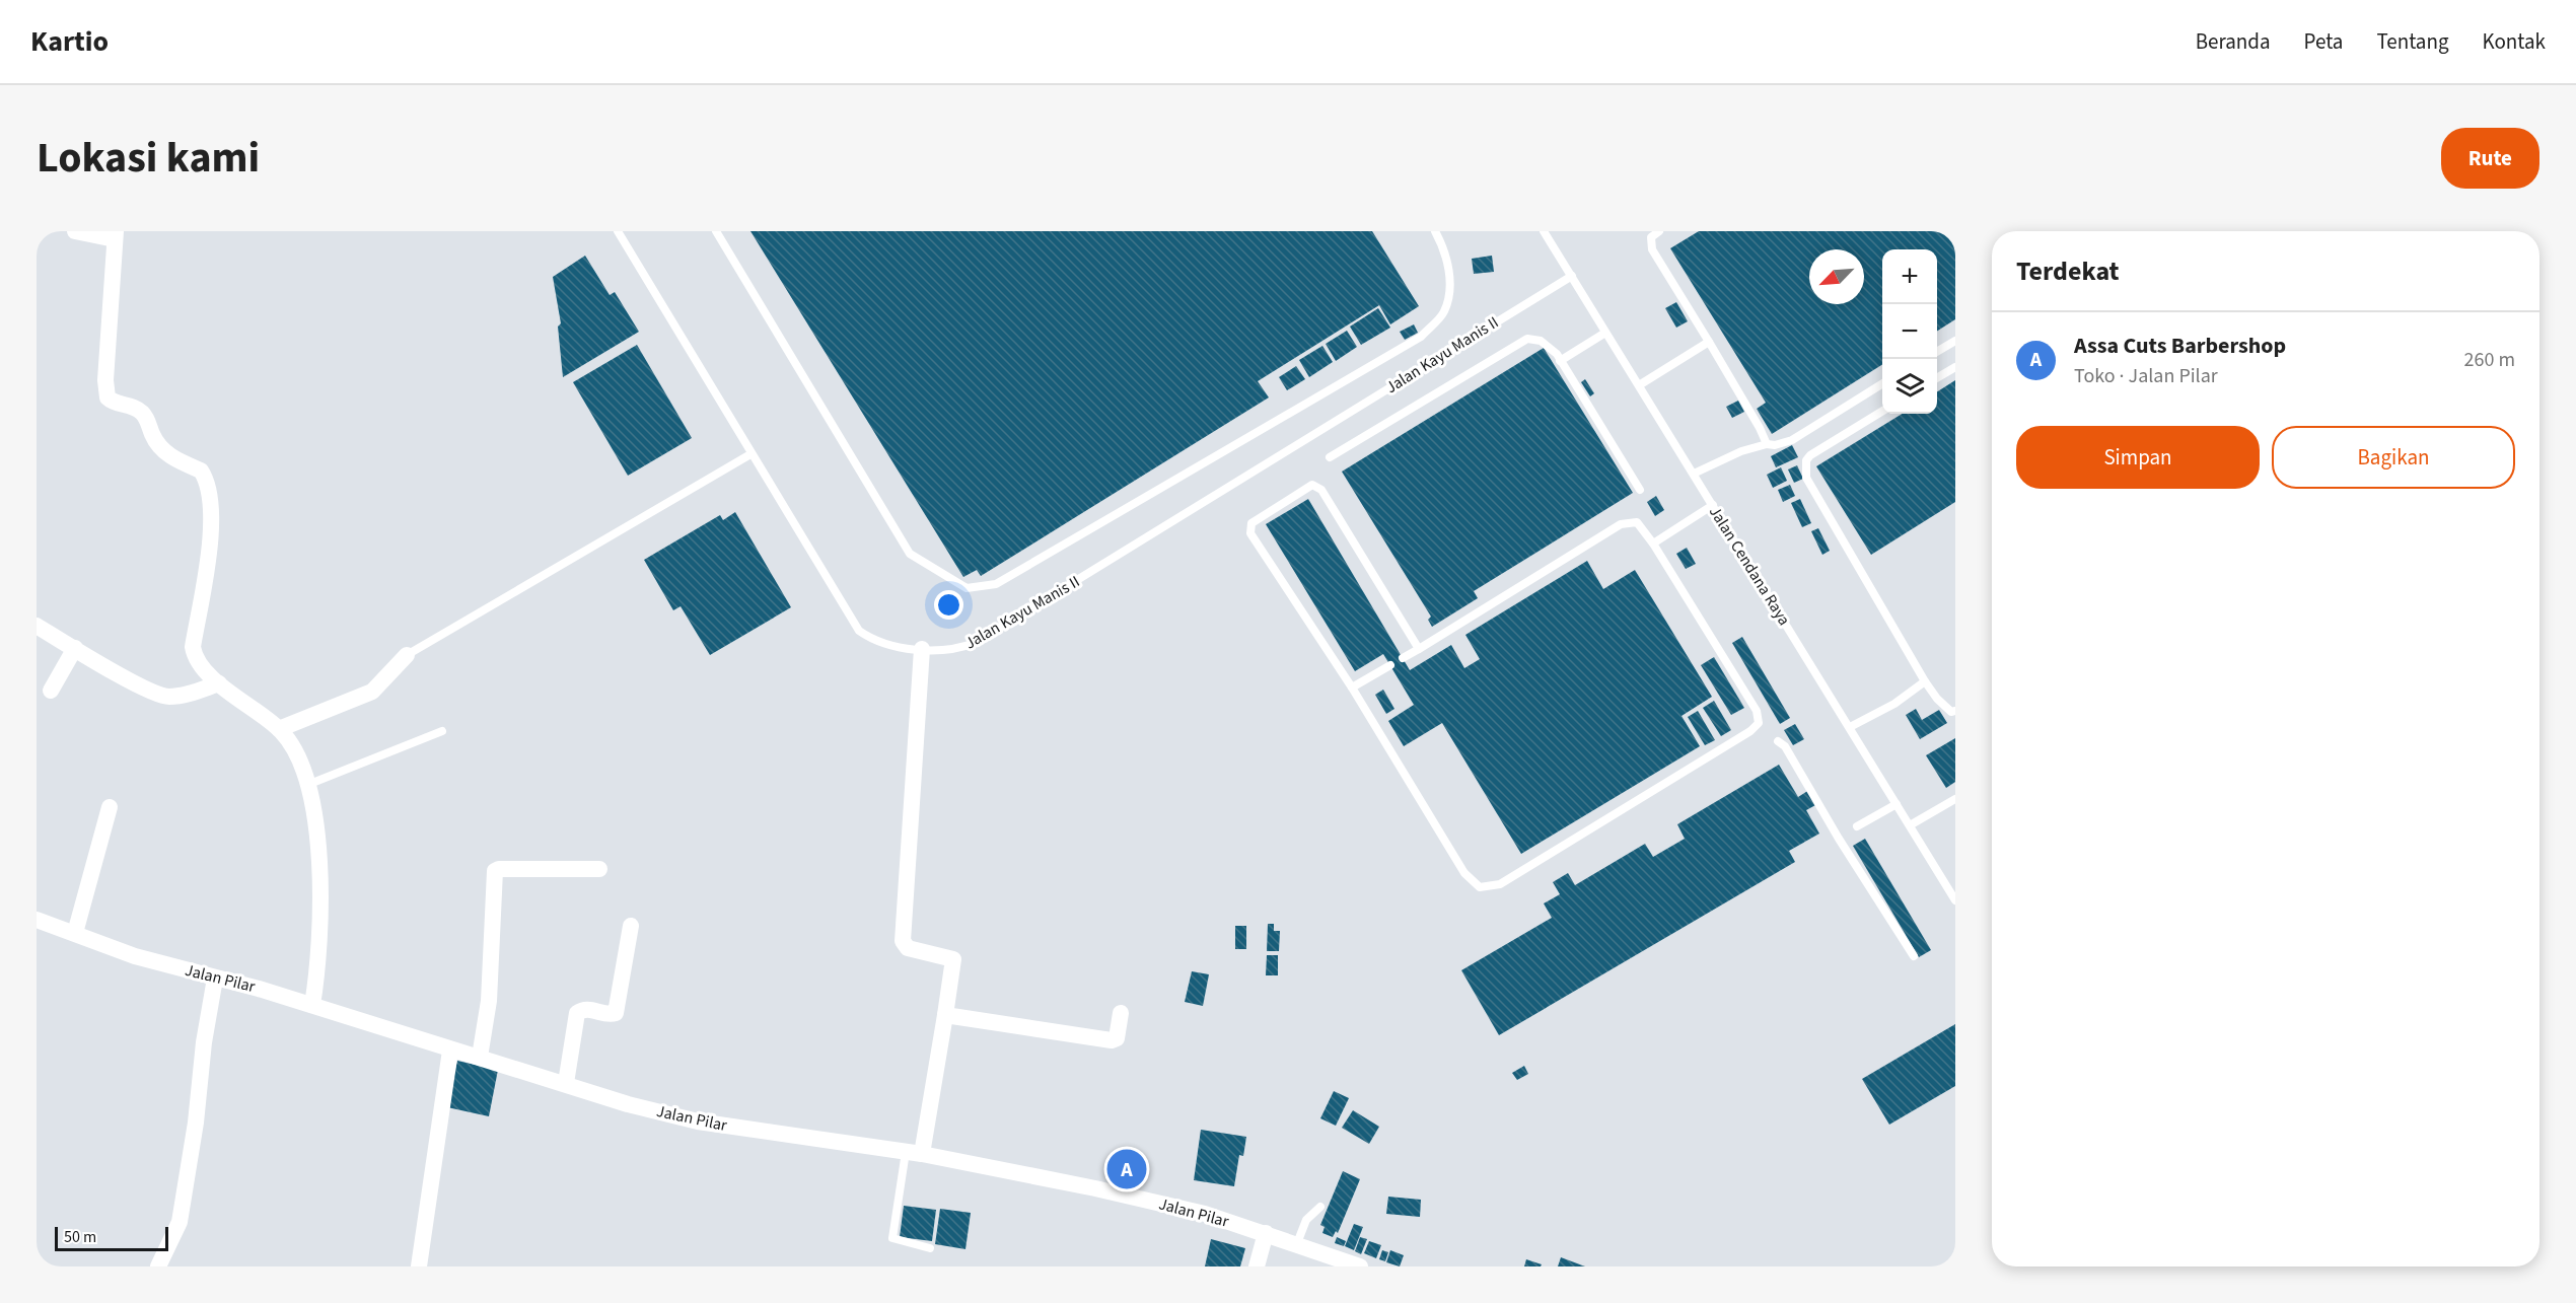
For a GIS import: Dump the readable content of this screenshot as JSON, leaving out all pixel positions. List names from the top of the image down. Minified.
{"streets":{"street":["Jalan Pilar"],"lane":["Jalan Kayu Manis II","Jalan Cendana Raya"]},"crossings":[["Jalan Kayu Manis II","Jalan Cendana Raya"]],"scale_bar":"50 m","north":"bottom left","page":{"header":"Kartio","nav":["Beranda","Peta","Tentang","Kontak"],"title":"Lokasi kami","buttons":["Rute",["Simpan","Bagikan"]],"heading":"Terdekat","map_buttons":["+","−"],"list":[{"mark":"A","name":"Assa Cuts Barbershop","note":"Toko · Jalan Pilar","value":"260 m"}],"pins":"A","scale":"50 m"}}
